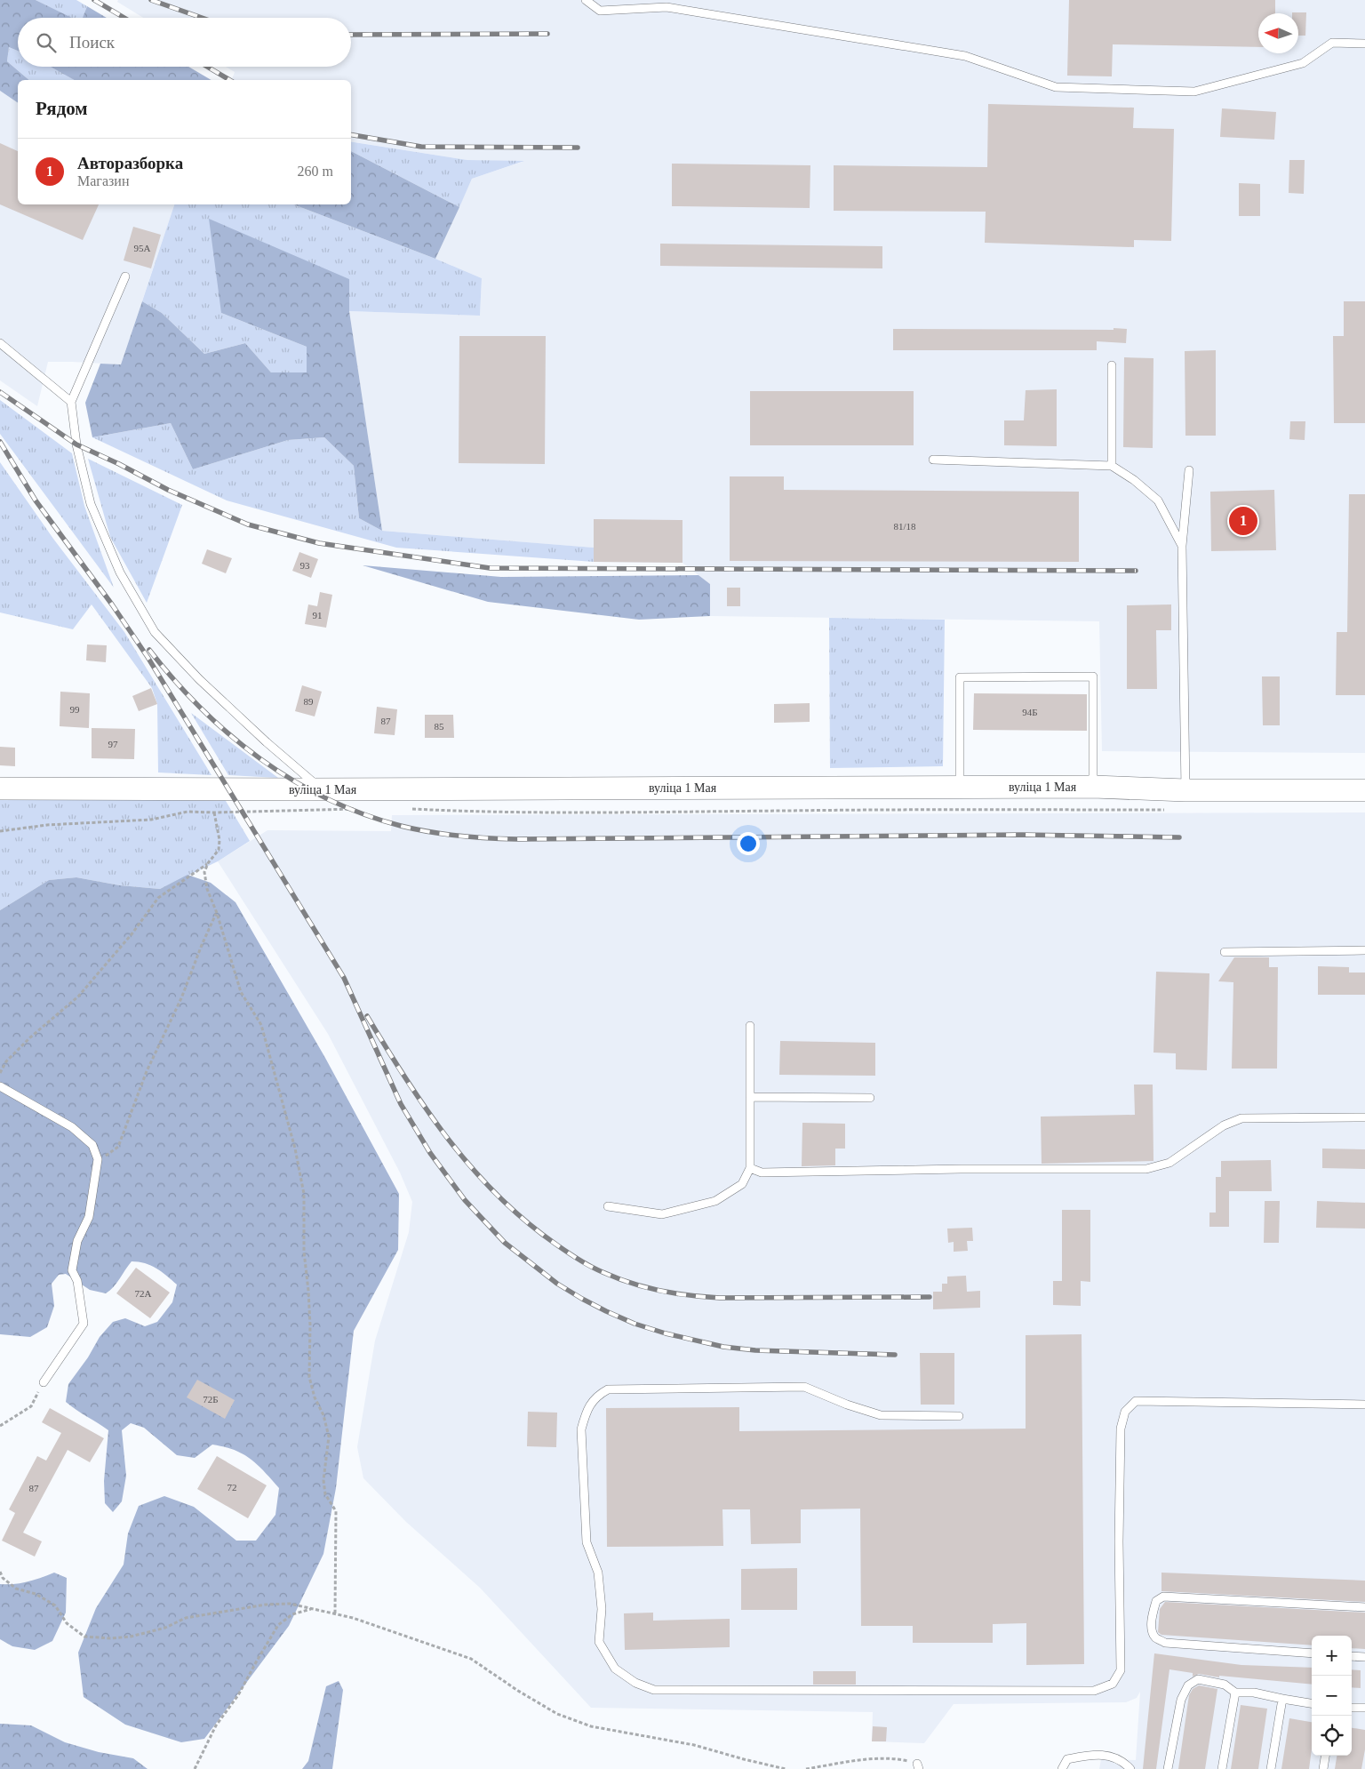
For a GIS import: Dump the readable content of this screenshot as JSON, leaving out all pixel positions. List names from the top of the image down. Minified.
{"streets":{"street":["вуліца 1 Мая"]},"house_numbers":["95А","81/18","93","91","89","99","94Б","87","85","97","72А","72Б","72","87"],"north":"left","page":{"search":"Поиск","heading":"Рядом","list":[{"mark":"1","name":"Авторазборка","note":"Магазин","value":"260 m"}],"pins":"1","map_buttons":["+","−"]}}
